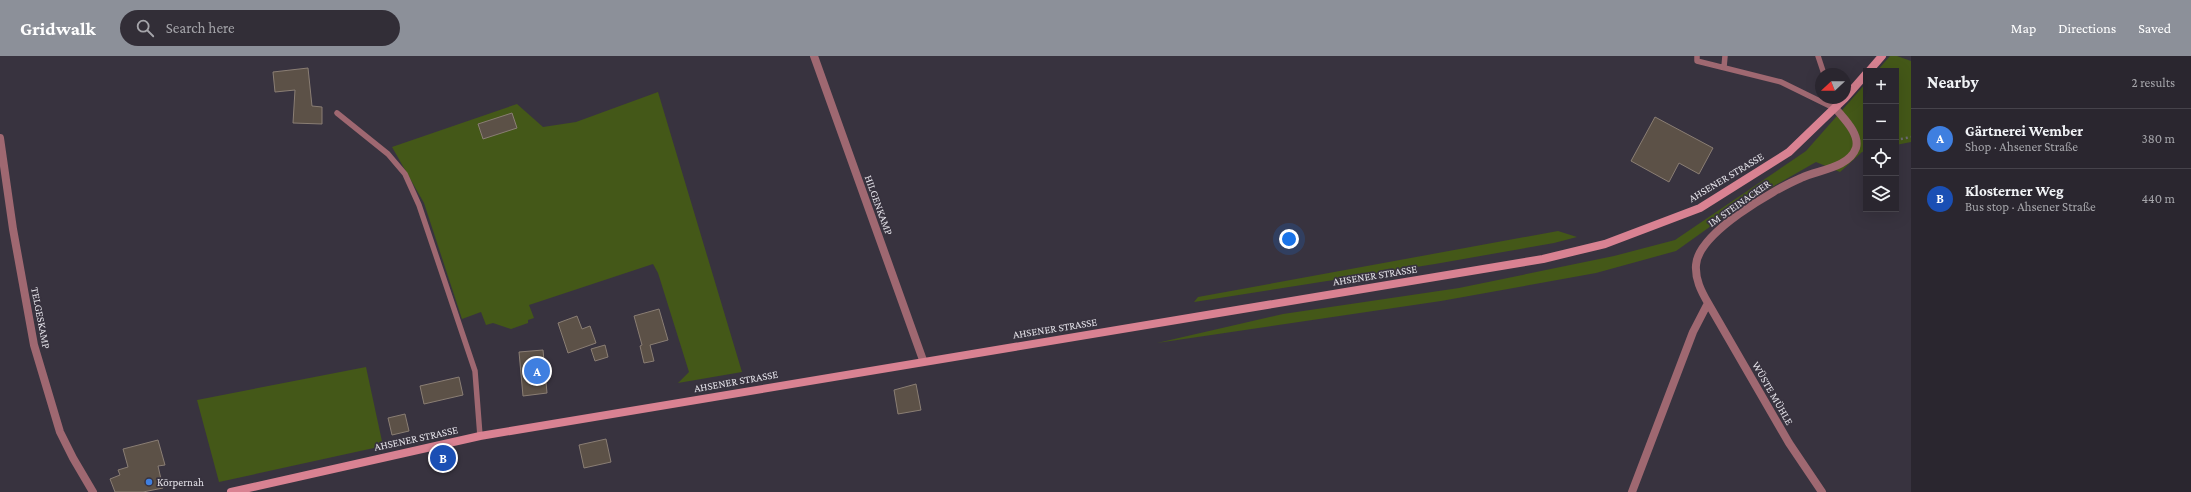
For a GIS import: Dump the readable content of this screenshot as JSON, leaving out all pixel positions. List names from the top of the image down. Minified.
{"streets":{"main road":["AHSENER STRASSE"],"street":["IM STEINACKER","HILGENKAMP","TELGESKAMP","WÜSTE MÜHLE"]},"crossings":[["AHSENER STRASSE","IM STEINACKER"],["AHSENER STRASSE","HILGENKAMP"],["IM STEINACKER","WÜSTE MÜHLE"]],"places":["Körpernah"],"north":"left","page":{"header":"Gridwalk","search":"Search here","nav":["Map","Directions","Saved"],"heading":["Nearby","2 results"],"map_buttons":["+","−"],"list":[{"mark":"A","name":"Gärtnerei Wember","note":"Shop · Ahsener Straße","value":"380 m"},{"mark":"B","name":"Klosterner Weg","note":"Bus stop · Ahsener Straße","value":"440 m"}],"pins":["A","B"]}}
